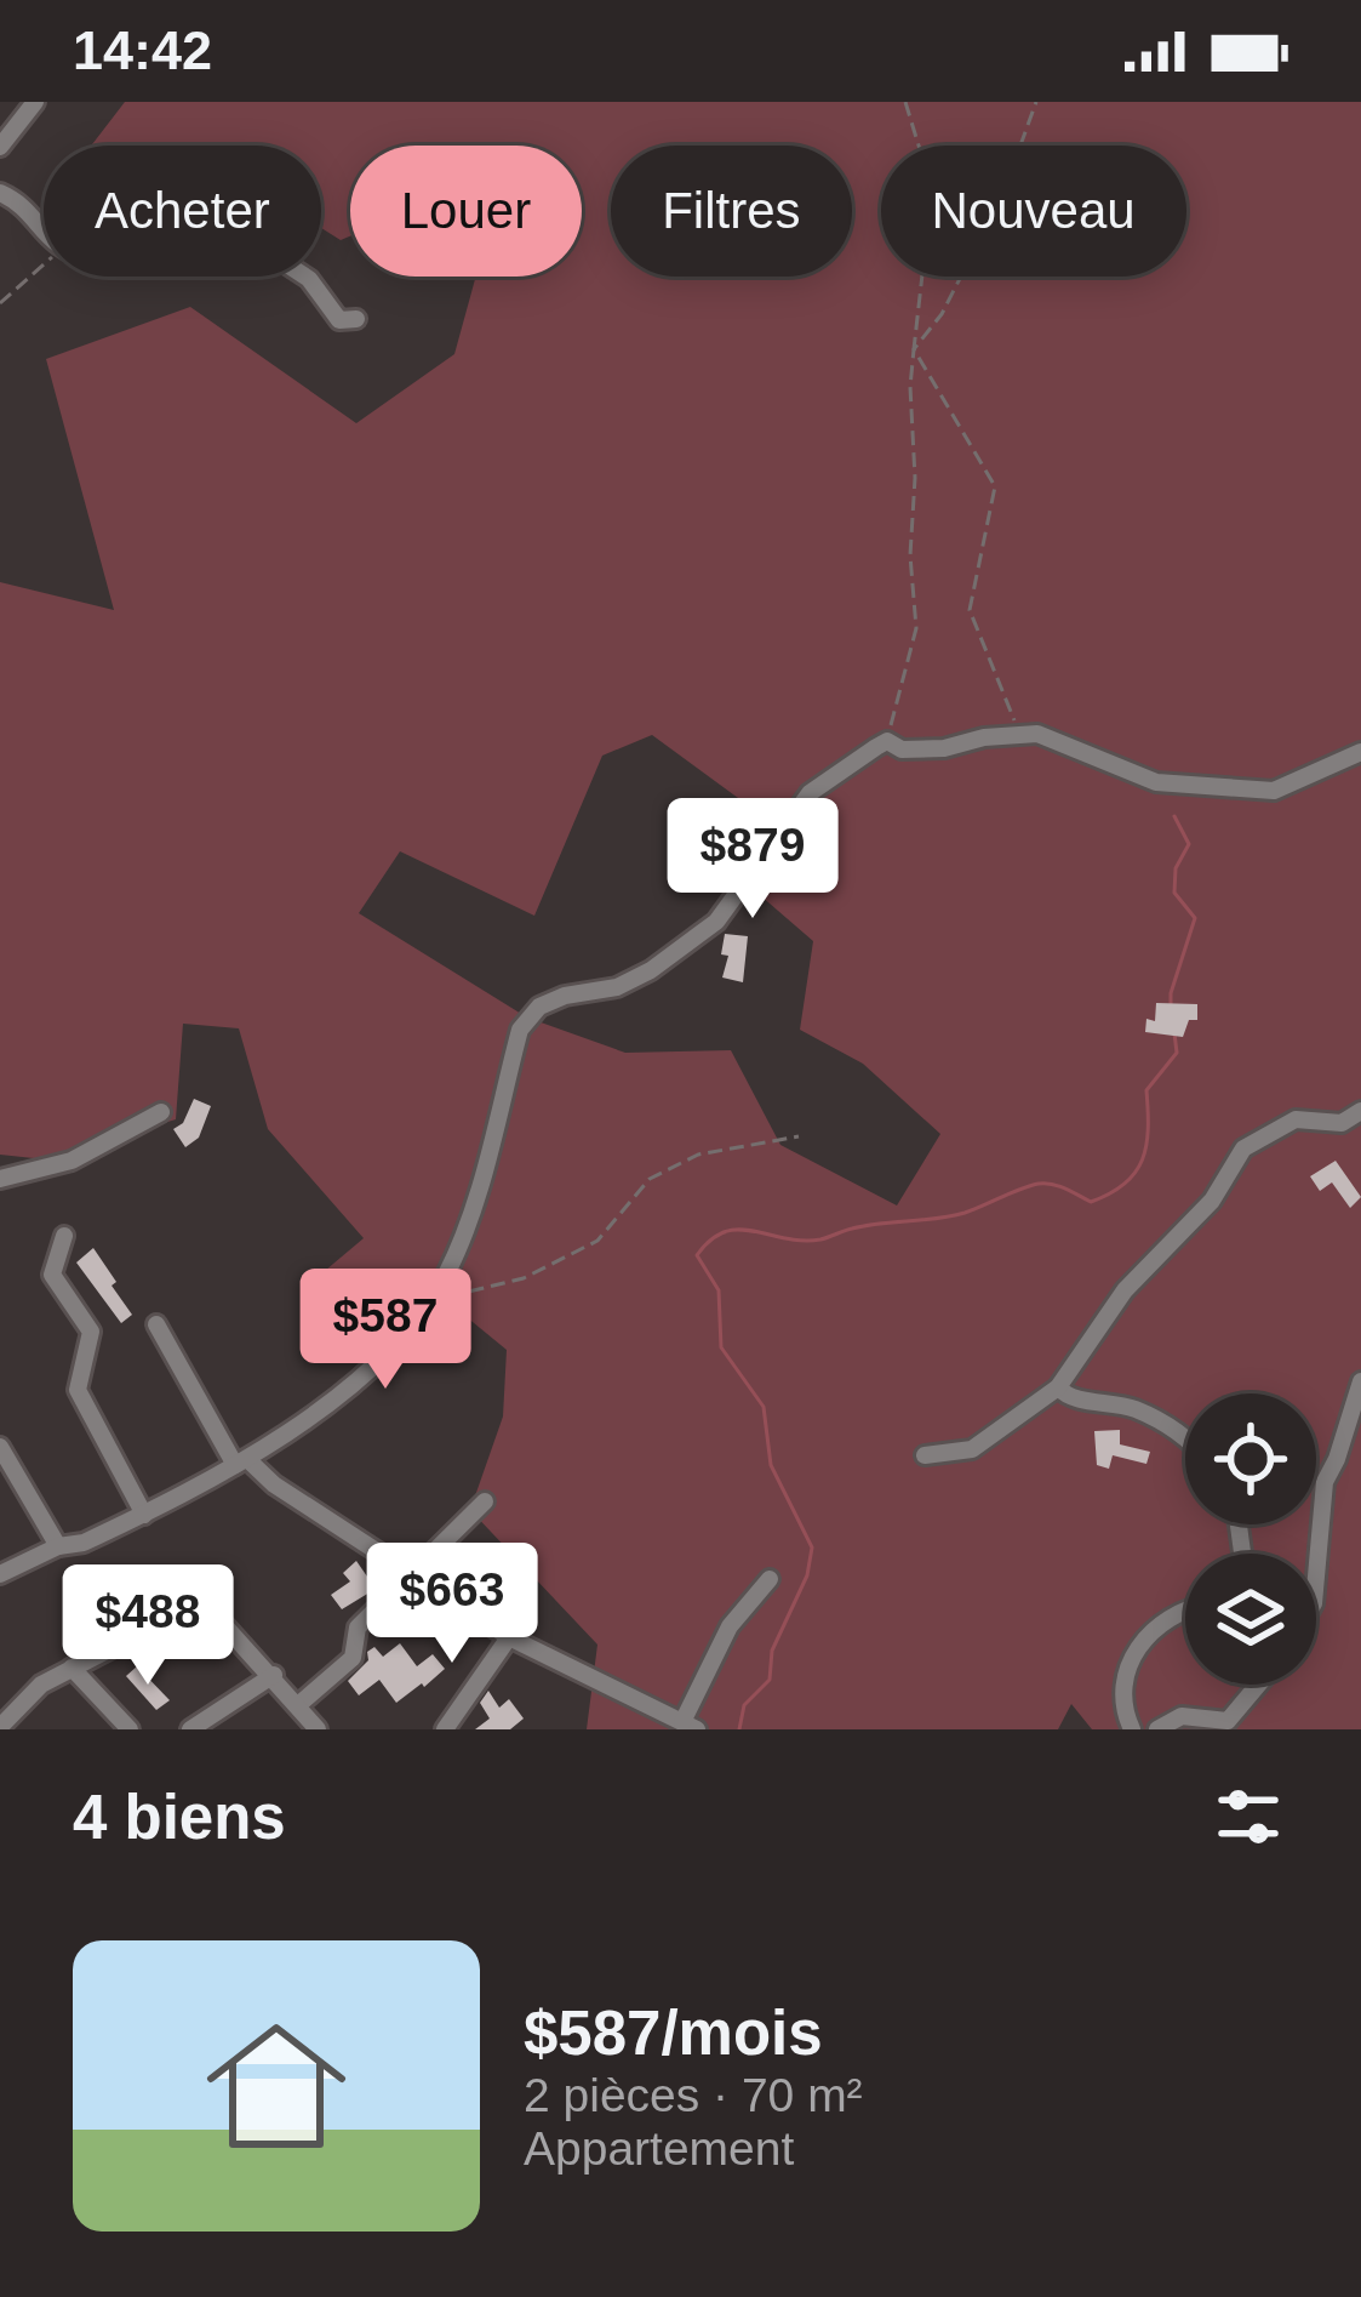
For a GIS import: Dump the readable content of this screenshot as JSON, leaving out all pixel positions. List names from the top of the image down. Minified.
{"page":{"status":"14:42","chip":["Acheter","Louer","Filtres","Nouveau"],"price":["$879","$587","$663","$488"],"heading":"4 biens","list":[{"name":"$587/mois","note":"2 pièces · 70 m² · Appartement"}]}}
